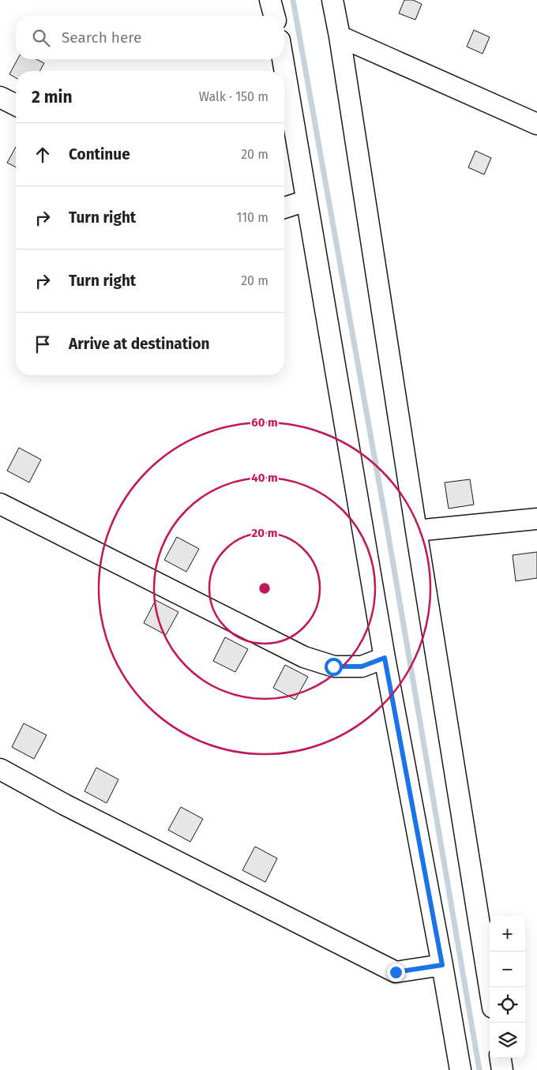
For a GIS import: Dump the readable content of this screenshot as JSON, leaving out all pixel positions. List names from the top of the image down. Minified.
{"page":{"search":"Search here","heading":["2 min","Walk · 150 m"],"list":[["Continue","20 m"],["Turn right","110 m"],["Turn right","20 m"],"Arrive at destination"],"map_buttons":["+","−"]},"rings":["60 m","40 m","20 m"]}
